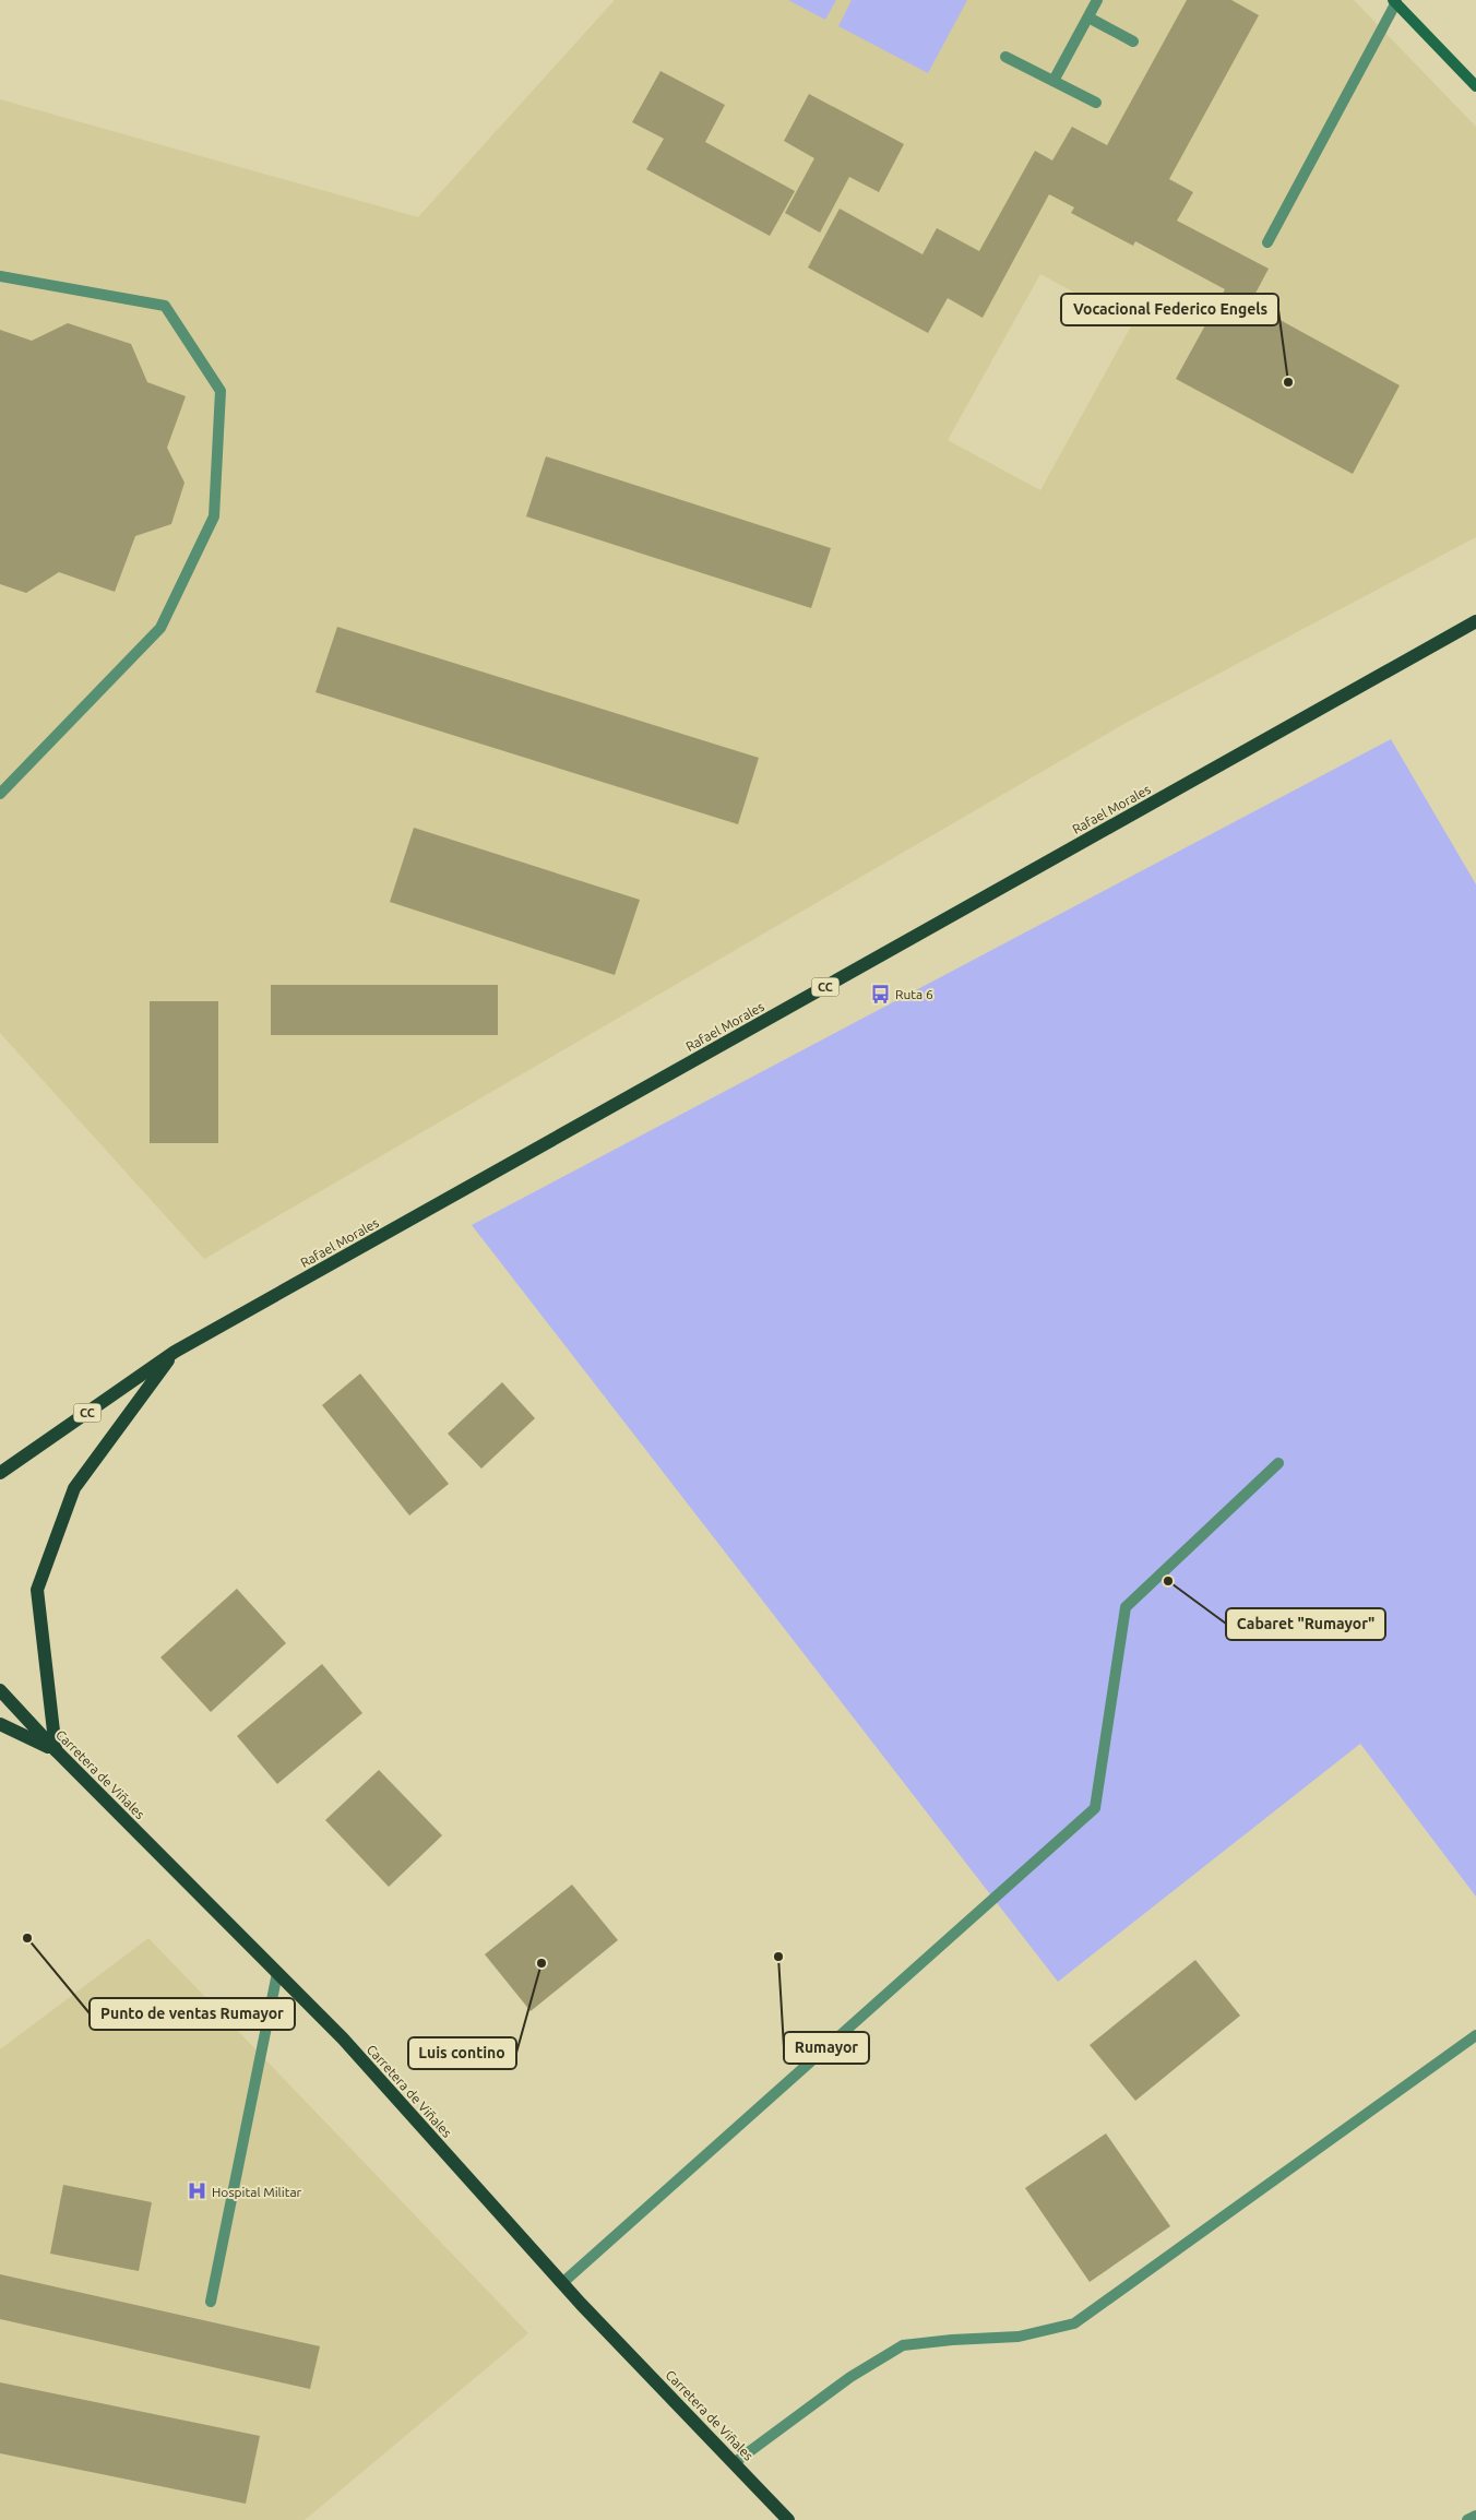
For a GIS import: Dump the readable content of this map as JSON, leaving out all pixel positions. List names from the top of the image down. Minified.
{"streets":{"main road":["Rafael Morales","CC","Carretera de Viñales"]},"places":{"other":["Vocacional Federico Engels","Cabaret \"Rumayor\"","Punto de ventas Rumayor","Rumayor","Luis contino"],"bus stop":["Ruta 6"],"hospital":["Hospital Militar"]}}
